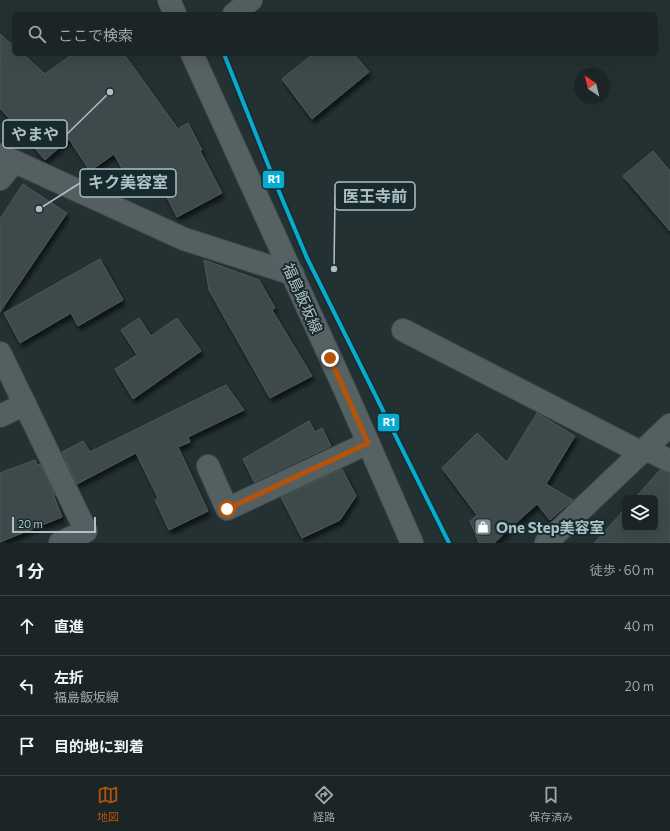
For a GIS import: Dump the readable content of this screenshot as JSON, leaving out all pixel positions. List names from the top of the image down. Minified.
{"streets":{"main road":["福島飯坂線"]},"places":{"other":["やまや","キク美容室","医王寺前"],"shop":["One Step美容室"]},"lines":["transit line R1"],"scale_bar":"20 m","north":"top left","page":{"search":"ここで検索","scale":"20 m","heading":["1 分","徒歩 · 60 m"],"list":[["直進","40 m"],["左折","福島飯坂線","20 m"],"目的地に到着"],"nav":["地図","経路","保存済み"]}}
